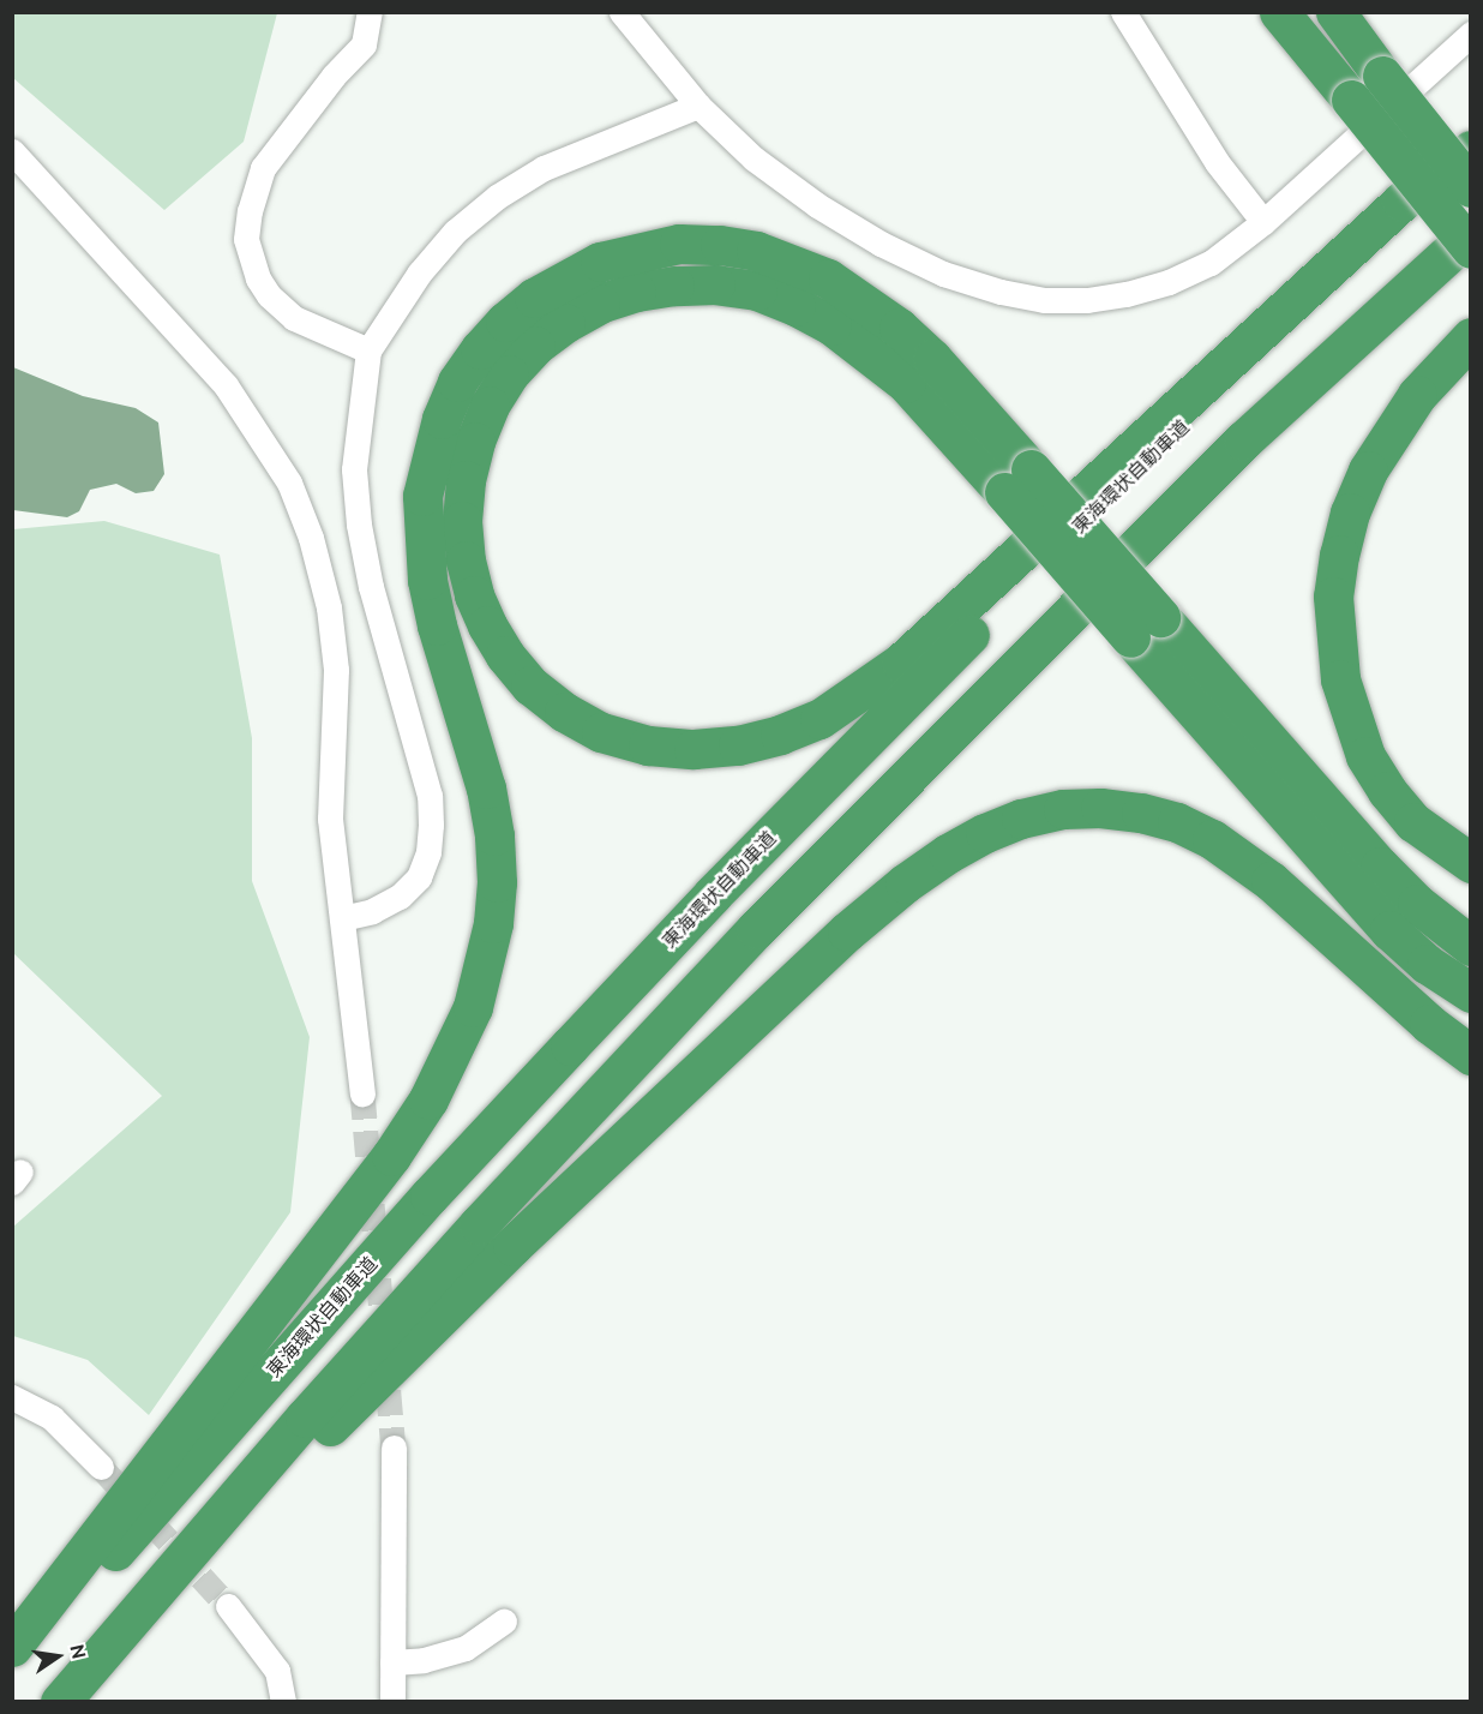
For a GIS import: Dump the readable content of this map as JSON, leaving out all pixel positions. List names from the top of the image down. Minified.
{"streets":{"highway":["東海環状自動車道"]},"north":"right"}
